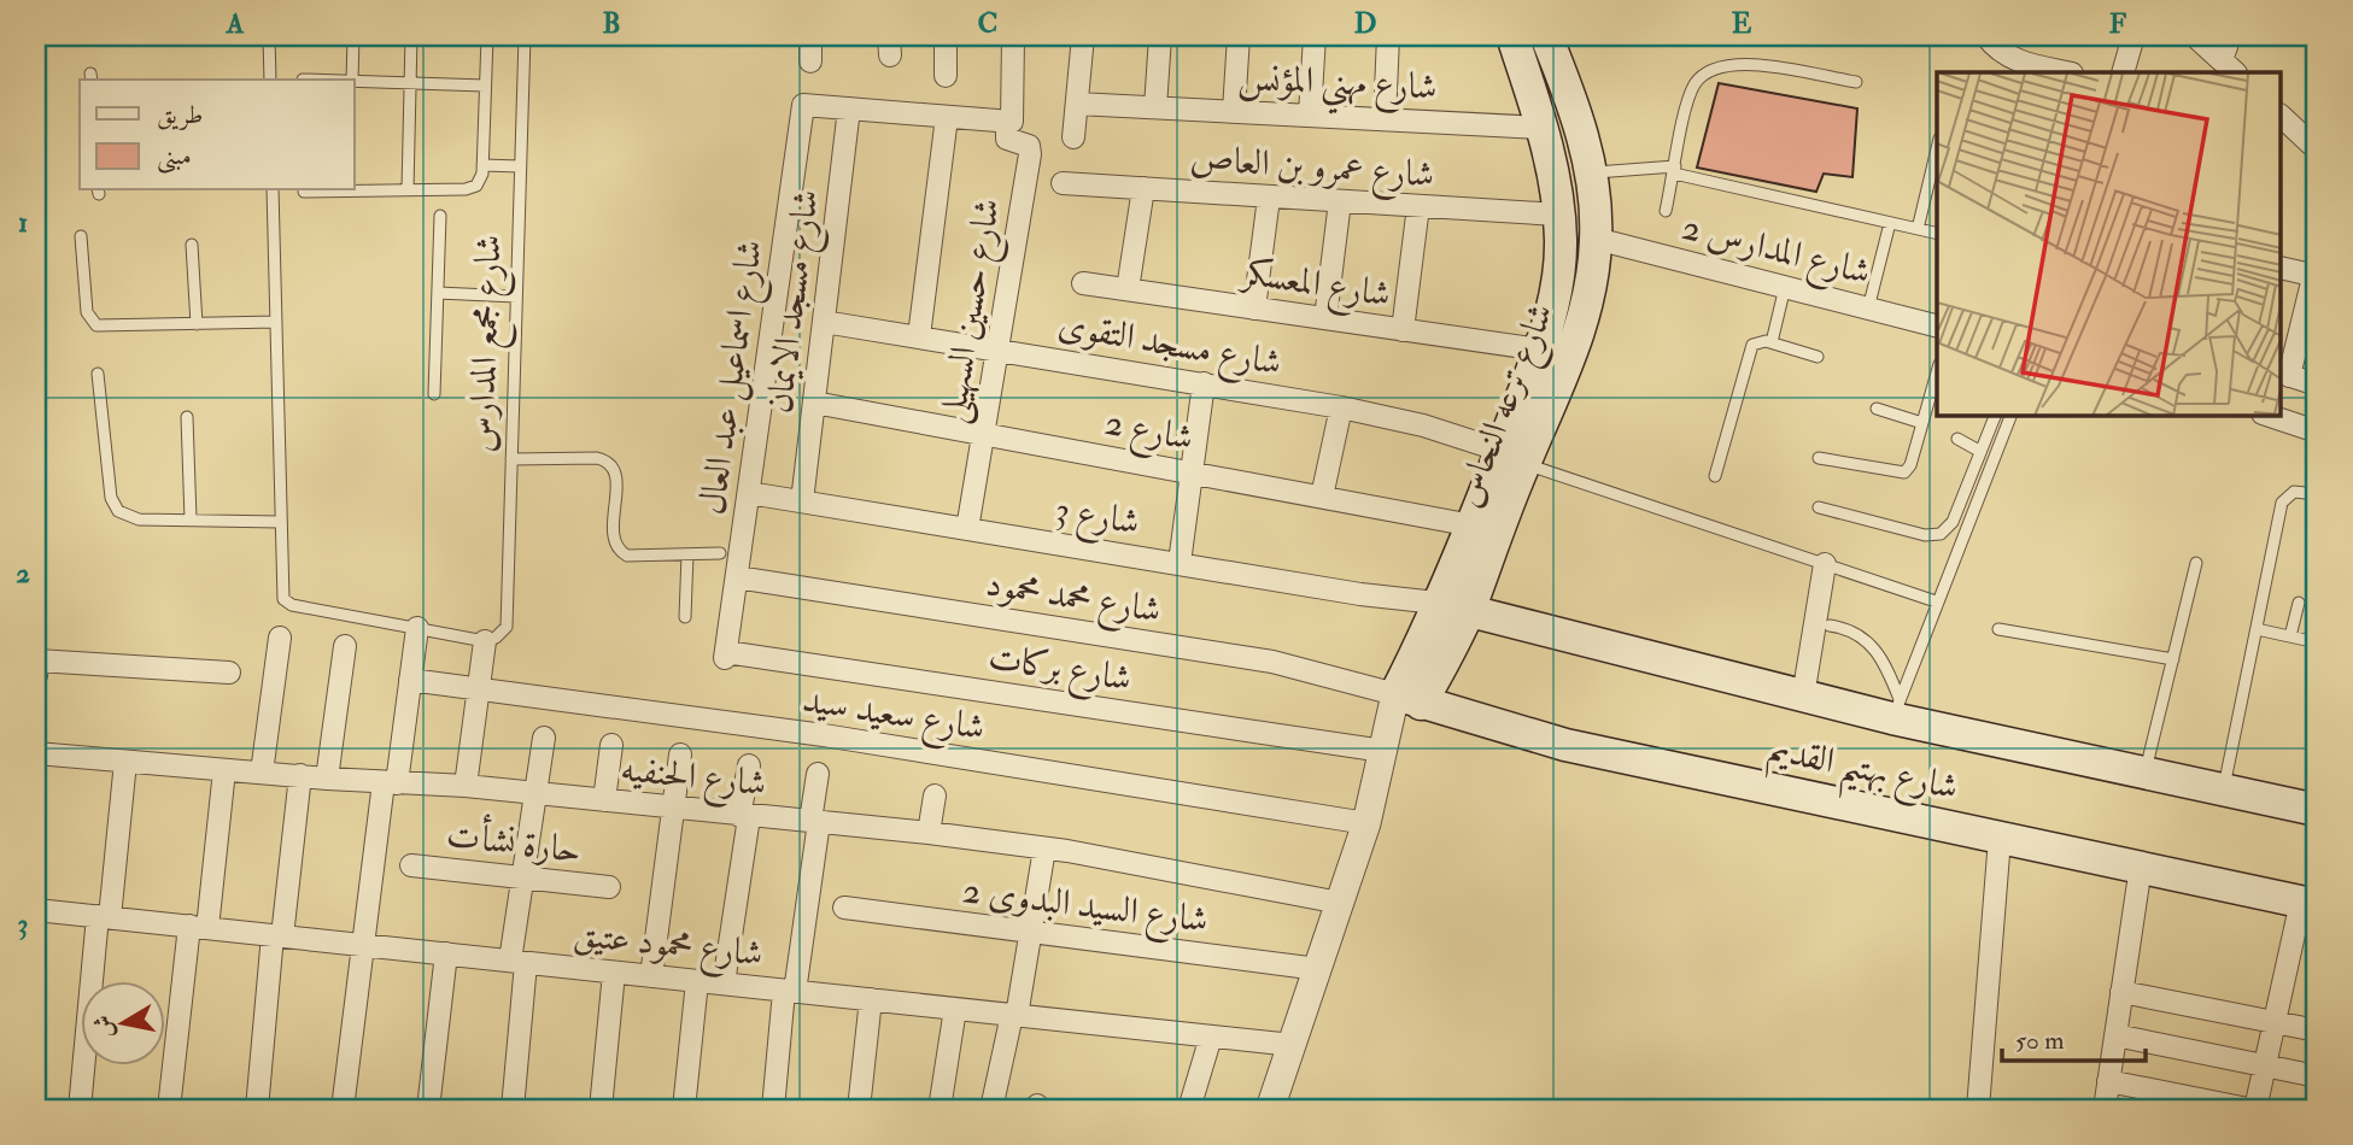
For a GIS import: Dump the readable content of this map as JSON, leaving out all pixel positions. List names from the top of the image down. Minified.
{"streets":{"main road":["شارع ترعه النحاس","شارع بهتيم القديم"],"street":["شارع مهني المؤنس","شارع عمرو بن العاص","شارع المدارس 2","شارع المعسكر","شارع مسجد الايمان","شارع حسين السهيلى","شارع مسجد التقوى","شارع اسماعيل عبد العال","شارع 2","شارع 3","شارع محمد محمود","شارع بركات","شارع سعيد سيد","شارع الحنفيه","حارة نشأت","شارع السيد البدوى 2","شارع محمود عتيق"],"lane":["شارع مجمع المدارس"]},"crossings":[["شارع مهني المؤنس","شارع ترعه النحاس"],["شارع عمرو بن العاص","شارع ترعه النحاس"],["شارع المدارس 2","شارع ترعه النحاس"],["شارع المعسكر","شارع ترعه النحاس"],["شارع مسجد الايمان","شارع مسجد التقوى"],["شارع مسجد الايمان","شارع اسماعيل عبد العال"],["شارع مسجد الايمان","شارع 2"],["شارع مسجد الايمان","شارع 3"],["شارع حسين السهيلى","شارع مسجد التقوى"],["شارع حسين السهيلى","شارع 2"],["شارع حسين السهيلى","شارع 3"],["شارع مسجد التقوى","شارع ترعه النحاس"],["شارع اسماعيل عبد العال","شارع 3"],["شارع اسماعيل عبد العال","شارع محمد محمود"],["شارع اسماعيل عبد العال","شارع بركات"],["شارع ترعه النحاس","شارع 2"],["شارع ترعه النحاس","شارع 3"],["شارع ترعه النحاس","شارع محمد محمود"],["شارع ترعه النحاس","شارع بركات"],["شارع ترعه النحاس","شارع سعيد سيد"],["شارع ترعه النحاس","شارع بهتيم القديم"],["شارع ترعه النحاس","شارع الحنفيه"],["شارع ترعه النحاس","شارع السيد البدوى 2"],["شارع ترعه النحاس","شارع محمود عتيق"],["شارع 3","شارع بهتيم القديم"],["شارع محمد محمود","شارع بهتيم القديم"]],"legend":["طريق","مبنى"],"scale_bar":"50 m","north":"left","grid":{"columns":["A","B","C","D","E","F"],"rows":["1","2","3"]}}
